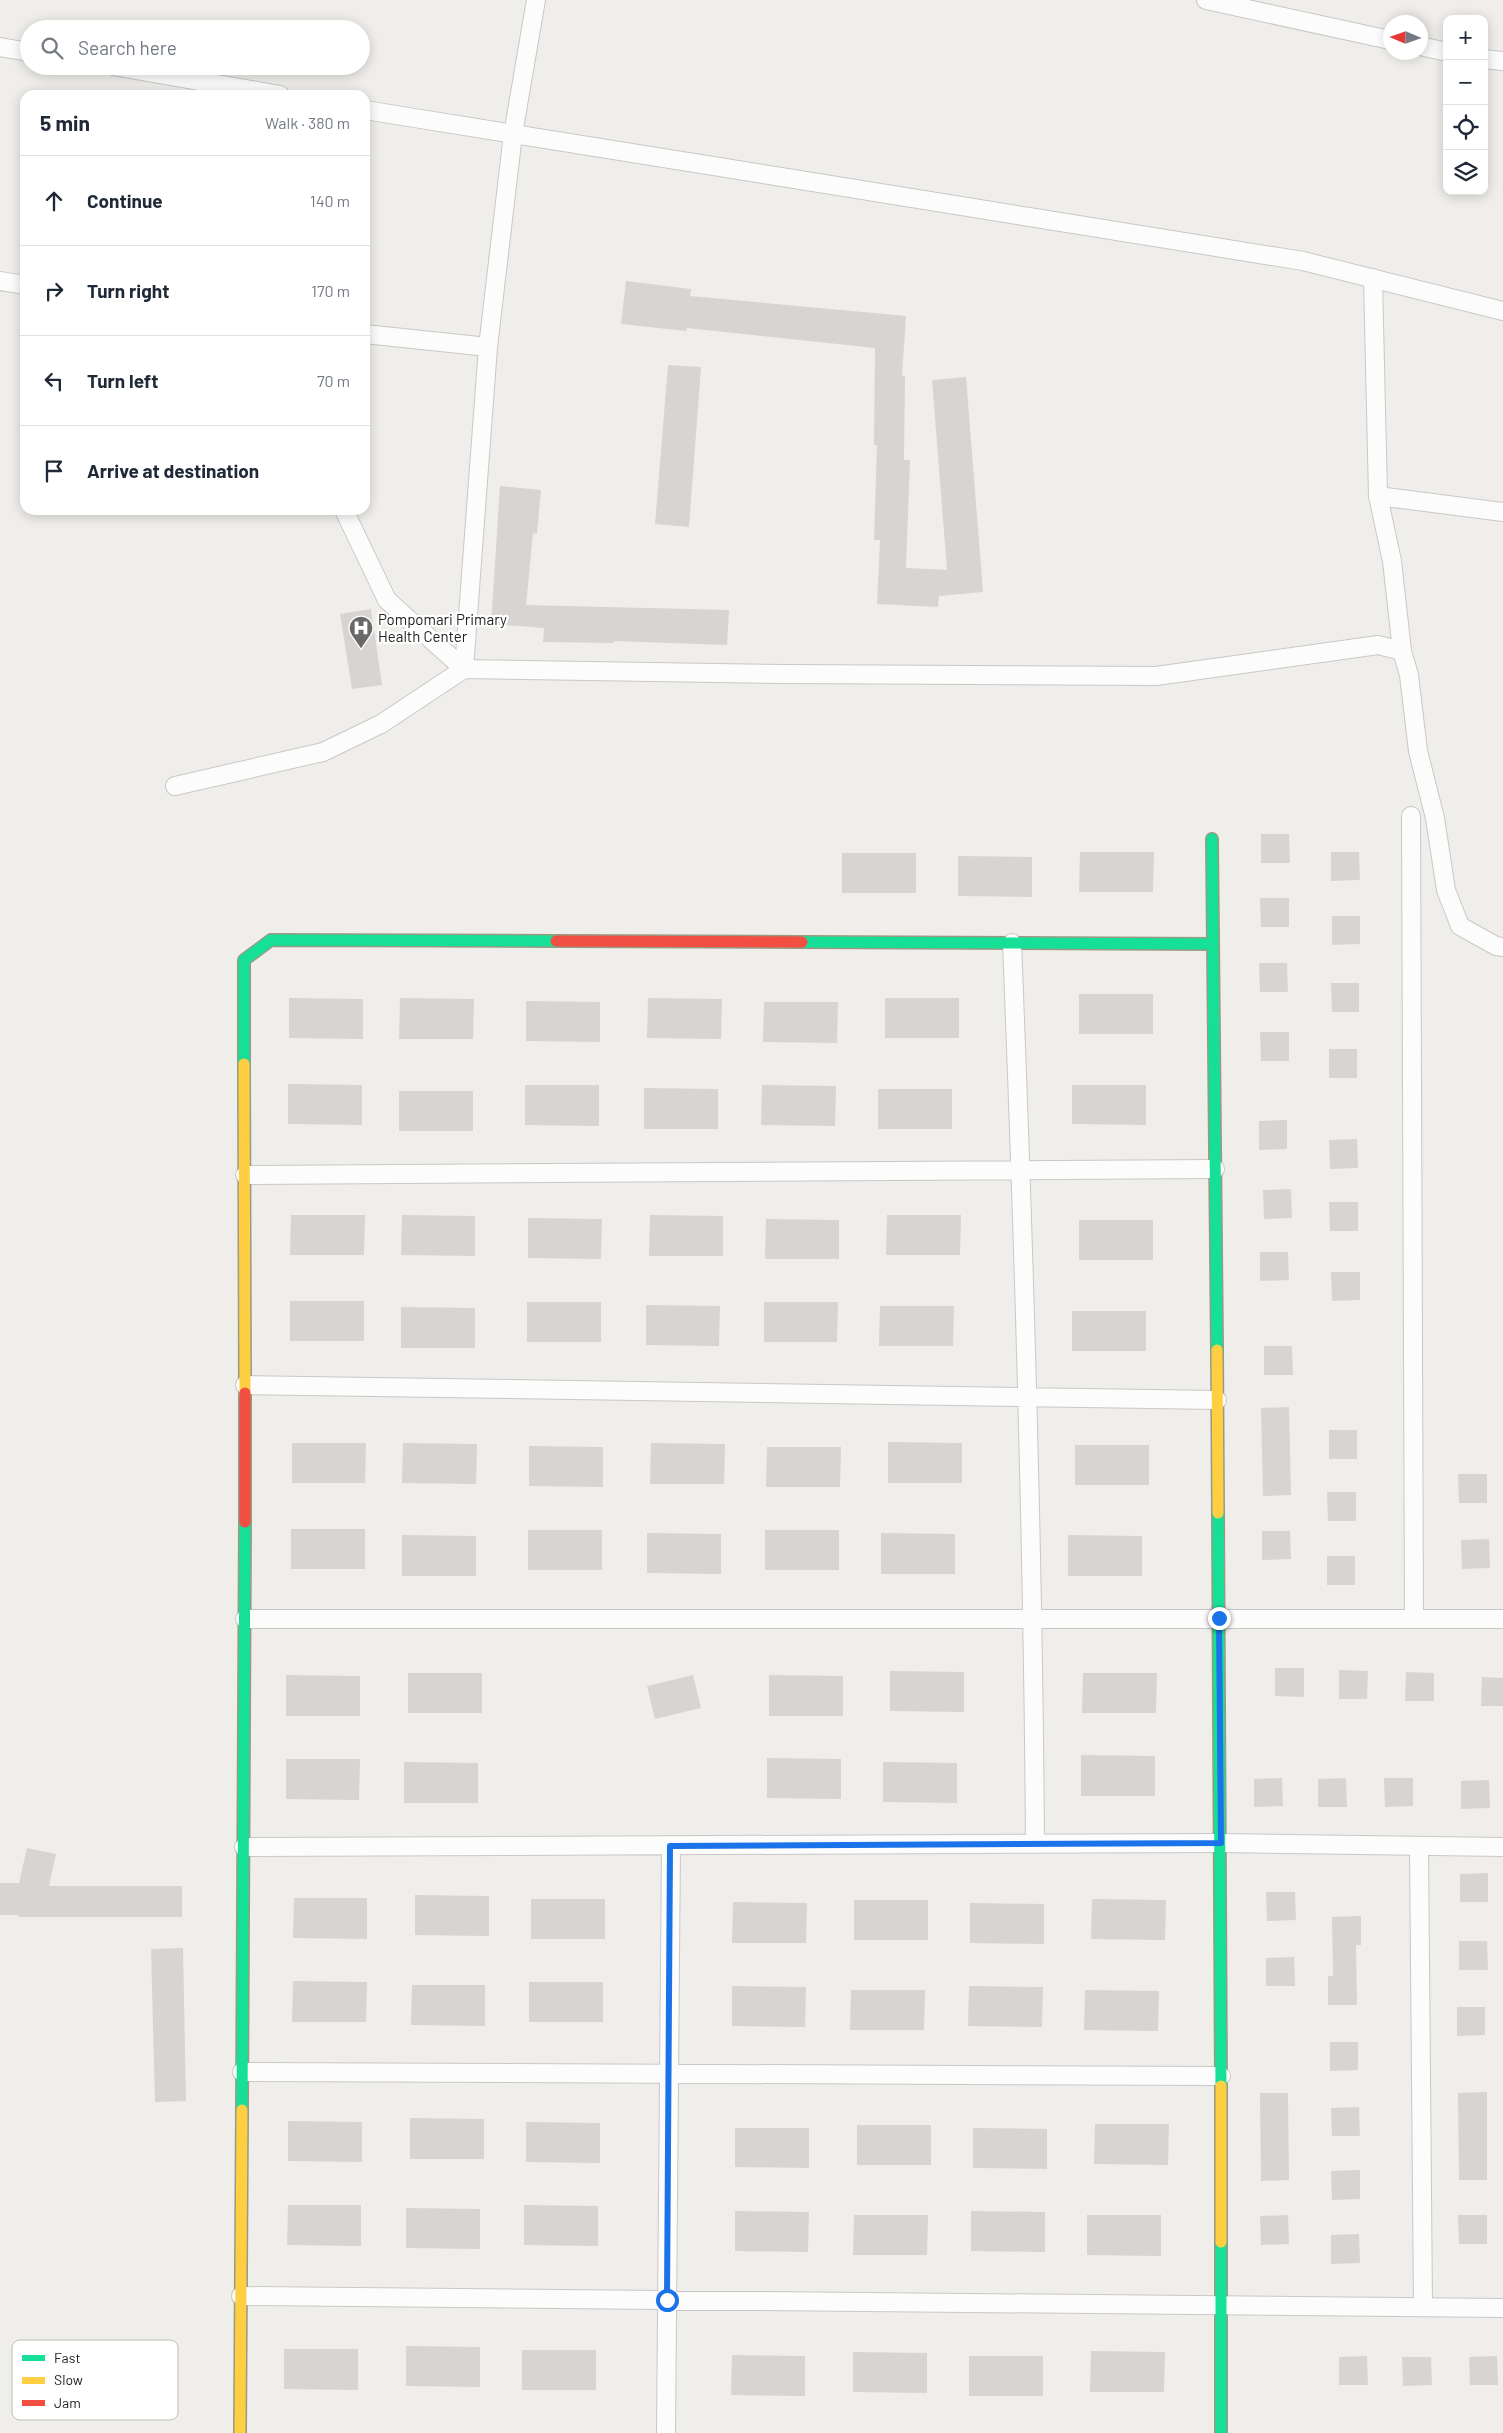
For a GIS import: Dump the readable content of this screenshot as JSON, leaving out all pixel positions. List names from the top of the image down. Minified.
{"places":{"hospital":["Pompomari Primary Health Center"]},"legend":["Fast","Slow","Jam"],"north":"left","page":{"map_buttons":["+","−"],"search":"Search here","heading":["5 min","Walk · 380 m"],"list":[["Continue","140 m"],["Turn right","170 m"],["Turn left","70 m"],"Arrive at destination"]}}
